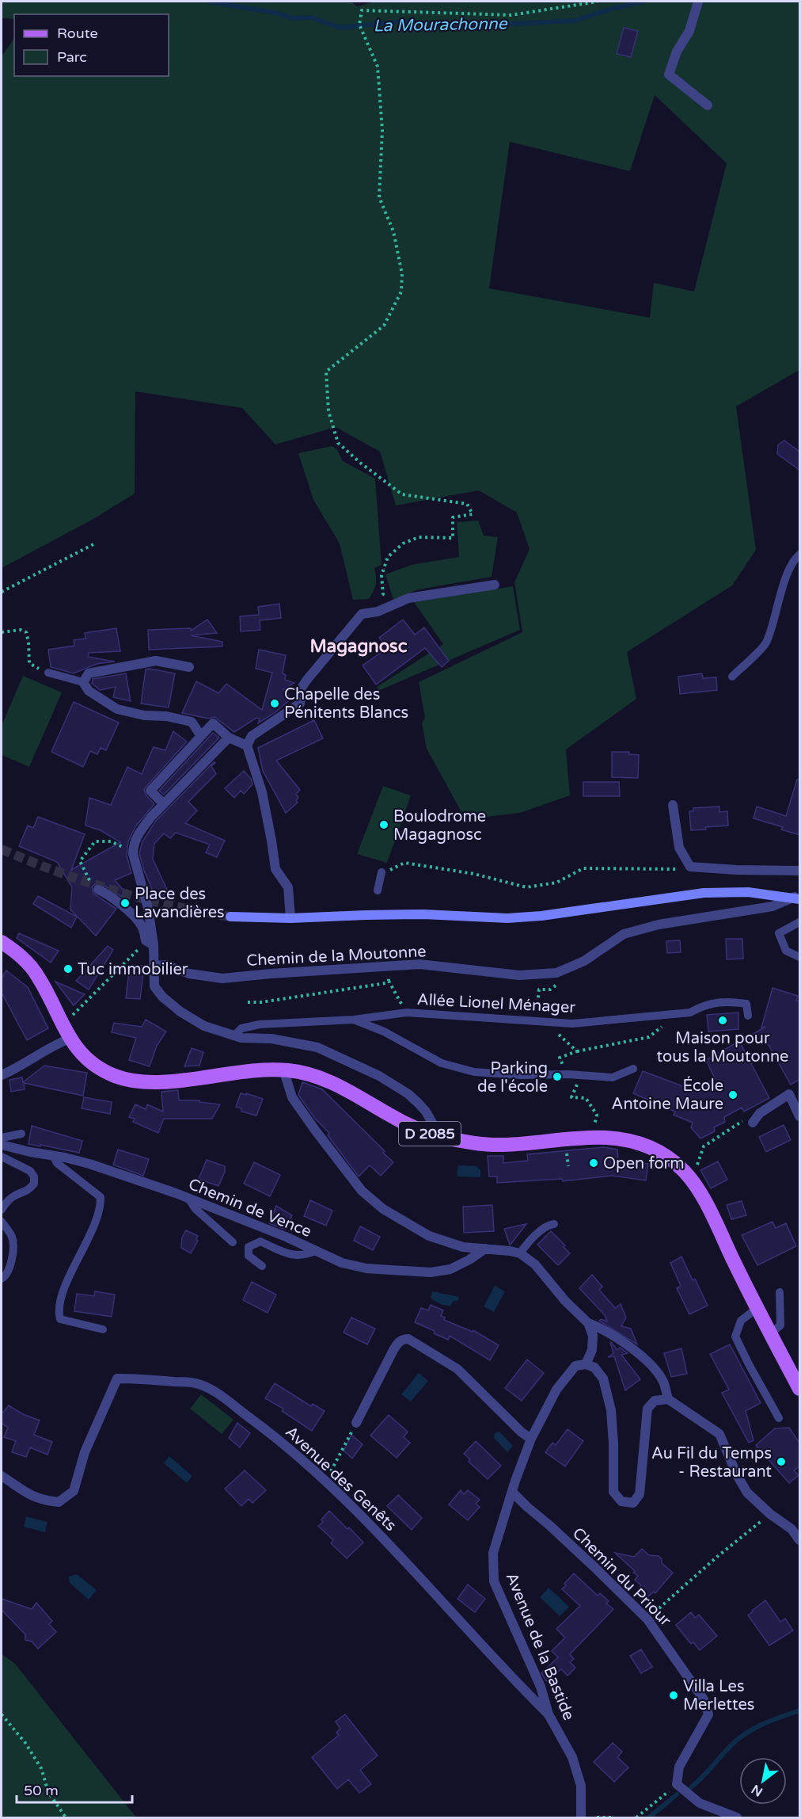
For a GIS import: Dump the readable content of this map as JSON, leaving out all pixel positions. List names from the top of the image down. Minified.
{"streets":{"main road":["D 2085"],"street":["Chemin de la Moutonne","Chemin de Vence","Avenue des Genêts","Chemin du Priour","Avenue de la Bastide"],"lane":["Allée Lionel Ménager"]},"crossings":[["Avenue des Genêts","Avenue de la Bastide"],["Chemin du Priour","Avenue de la Bastide"]],"districts":["Magagnosc"],"water":["La Mourachonne"],"places":["Chapelle des Pénitents Blancs","Boulodrome Magagnosc","Place des Lavandières","Tuc immobilier","Maison pour tous la Moutonne","Parking de l'école","École Antoine Maure","Open form","Au Fil du Temps - Restaurant","Villa Les Merlettes"],"legend":["Route","Parc"],"scale_bar":"50 m","north":"bottom left"}
